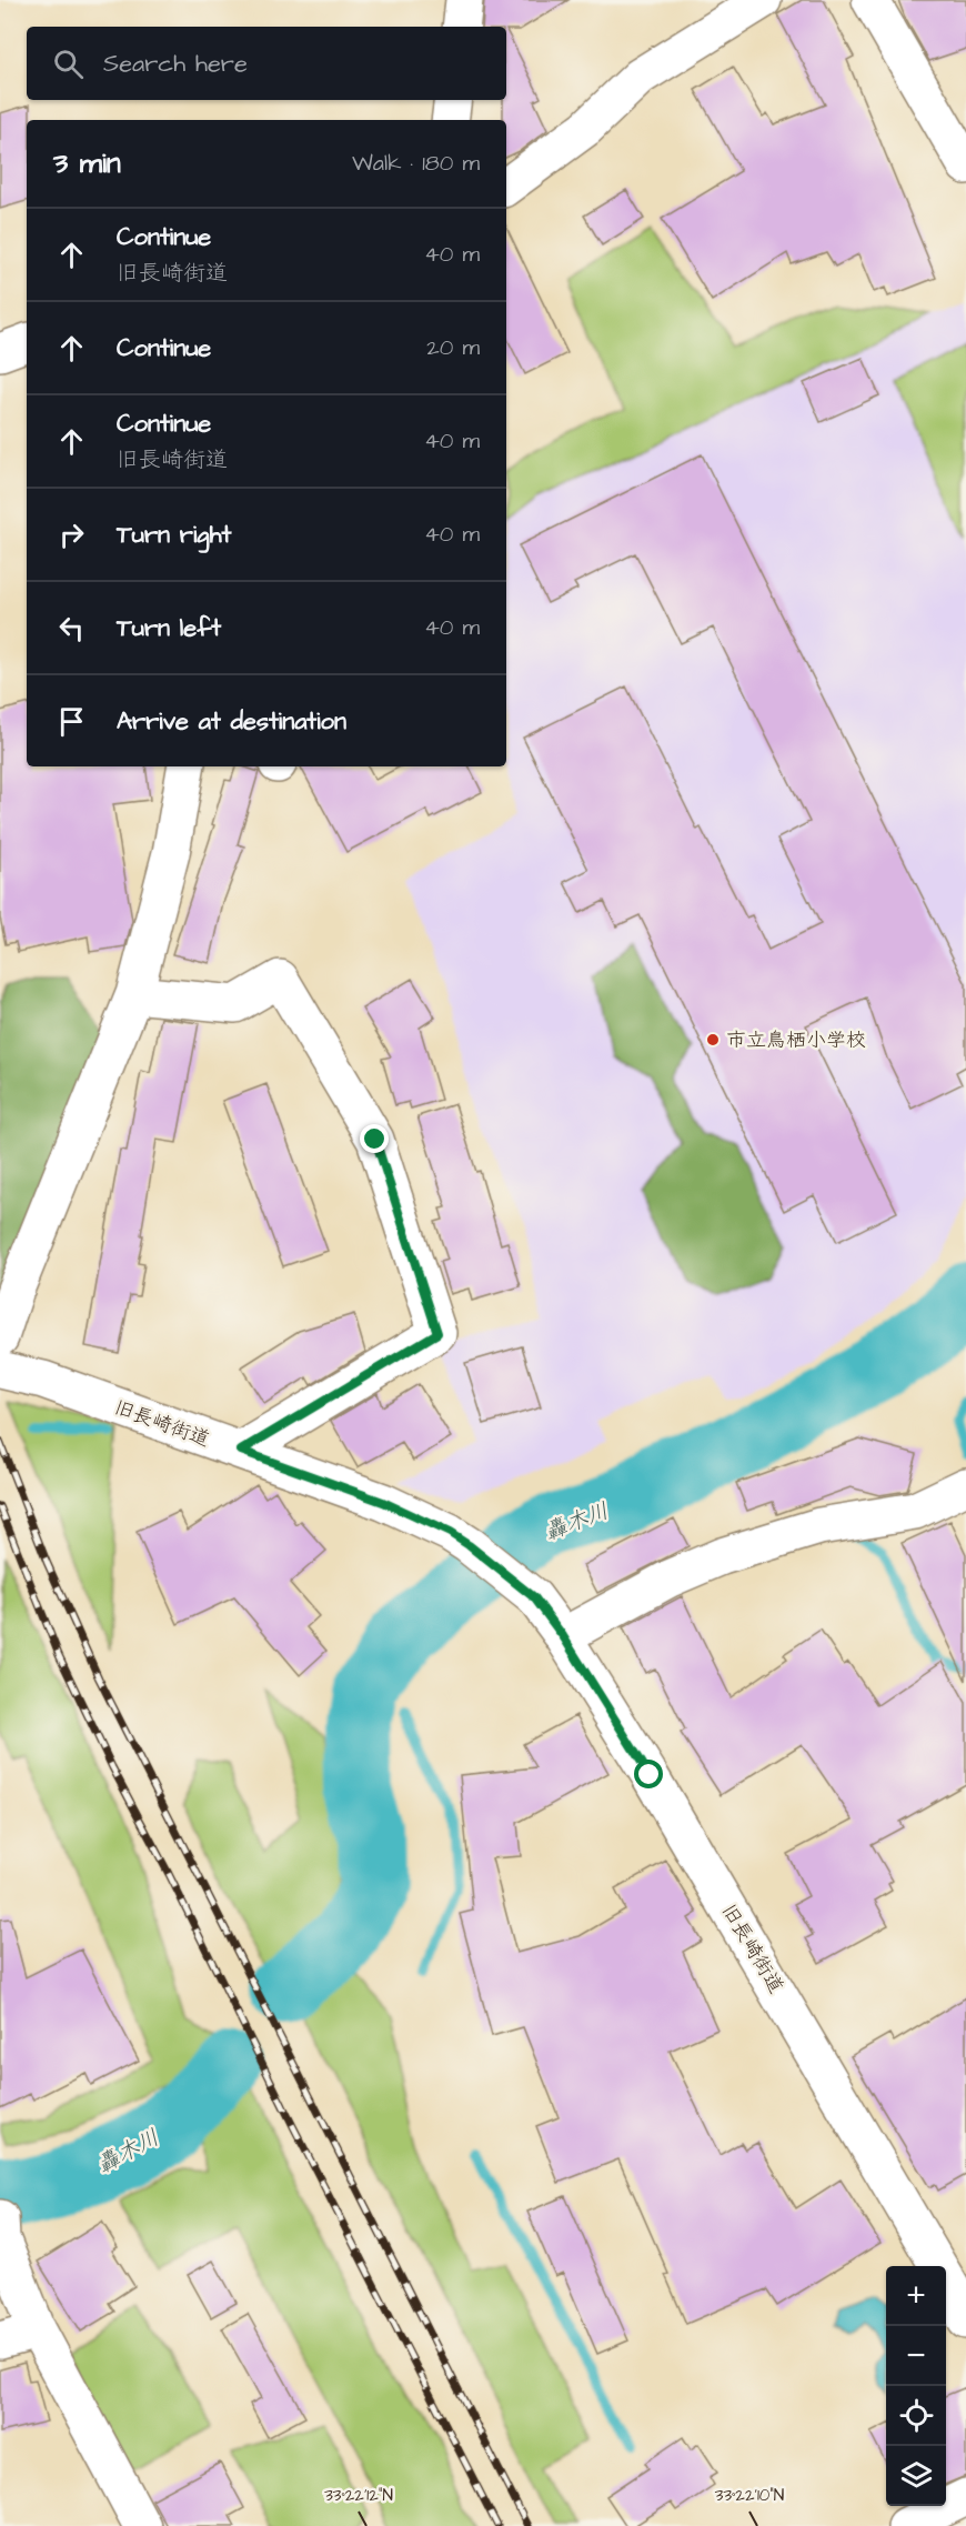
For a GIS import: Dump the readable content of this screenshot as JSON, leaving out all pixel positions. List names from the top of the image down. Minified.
{"streets":{"street":["旧長崎街道"]},"water":["轟木川"],"places":["市立鳥栖小学校"],"page":{"search":"Search here","heading":["3 min","Walk · 180 m"],"list":[["Continue","旧長崎街道","40 m"],["Continue","20 m"],["Continue","旧長崎街道","40 m"],["Turn right","40 m"],["Turn left","40 m"],"Arrive at destination"],"map_buttons":["+","−"]},"coordinates":["33°22'12\"N","33°22'10\"N"]}
